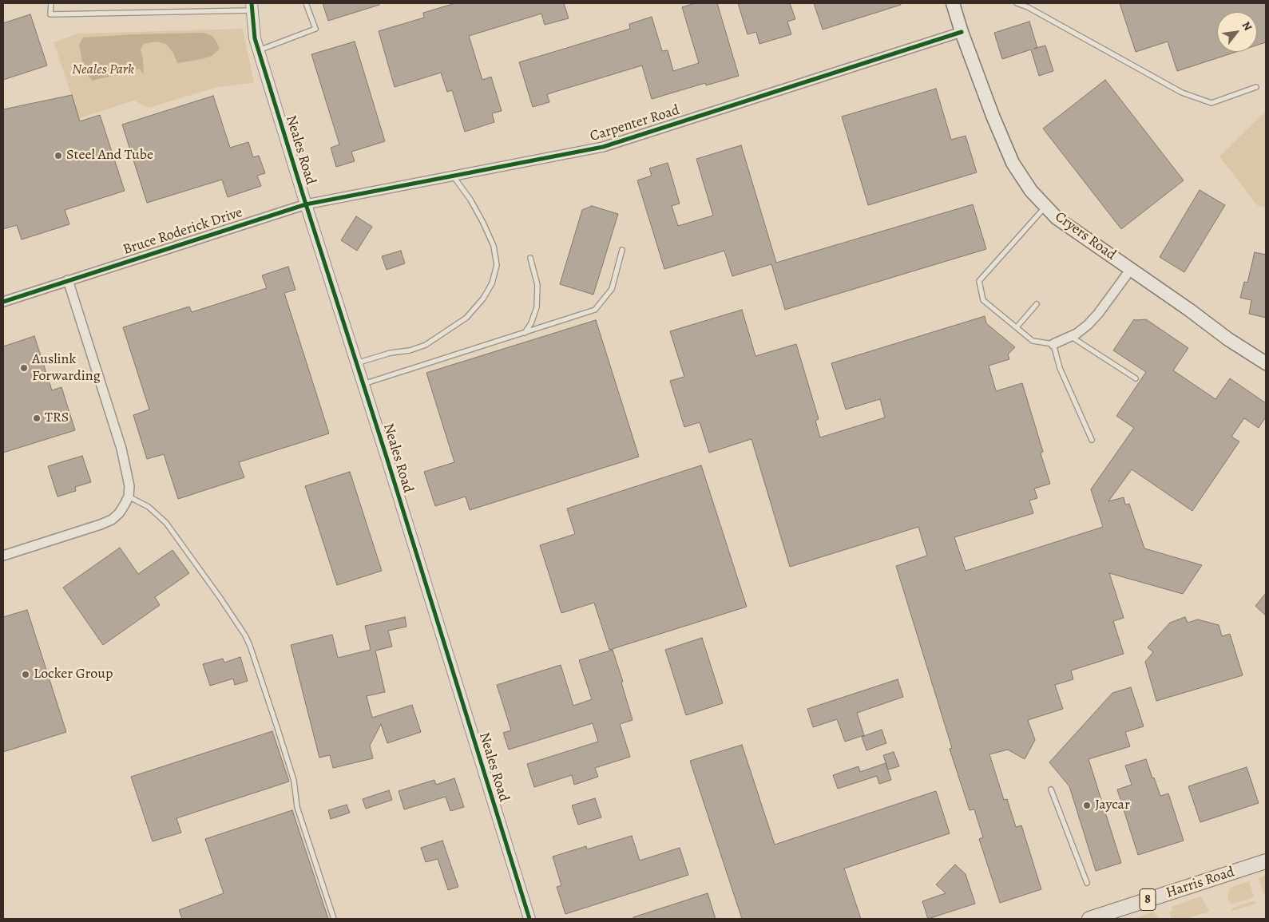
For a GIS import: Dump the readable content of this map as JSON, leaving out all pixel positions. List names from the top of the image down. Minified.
{"streets":{"main road":["Cryers Road","Harris Road","8"],"street":["Carpenter Road","Neales Road","Bruce Roderick Drive"]},"crossings":[["Carpenter Road","Neales Road"],["Carpenter Road","Bruce Roderick Drive"],["Carpenter Road","Cryers Road"],["Neales Road","Bruce Roderick Drive"]],"parks":["Neales Park"],"places":["Steel And Tube","Auslink Forwarding","TRS","Locker Group","Jaycar"],"north":"top right"}
